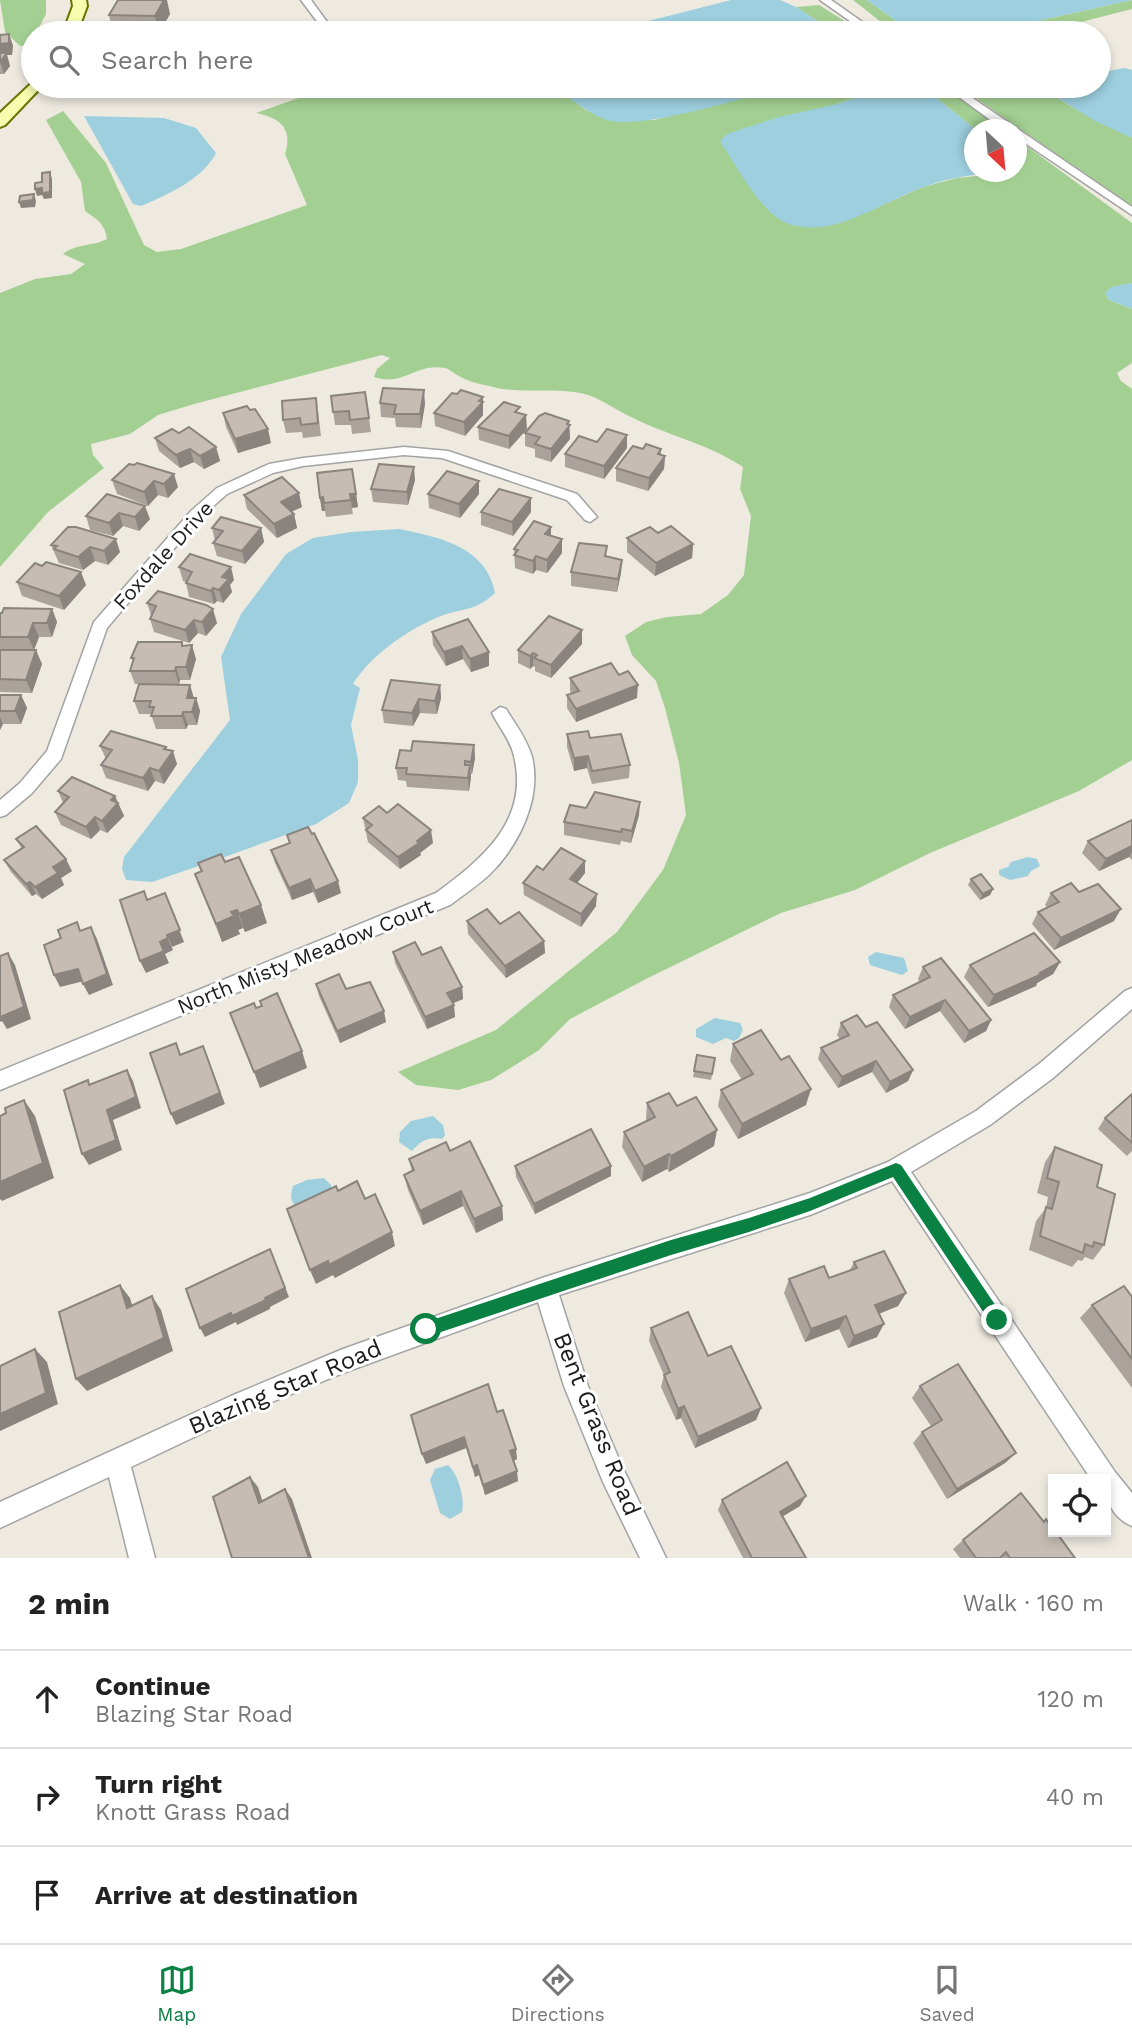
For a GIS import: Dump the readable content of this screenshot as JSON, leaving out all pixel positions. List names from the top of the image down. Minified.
{"streets":{"street":["Foxdale Drive","North Misty Meadow Court","Blazing Star Road","Bent Grass Road"]},"crossings":[["Blazing Star Road","Bent Grass Road"]],"north":"bottom right","page":{"search":"Search here","heading":["2 min","Walk · 160 m"],"list":[["Continue","Blazing Star Road","120 m"],["Turn right","Knott Grass Road","40 m"],"Arrive at destination"],"nav":["Map","Directions","Saved"]}}
